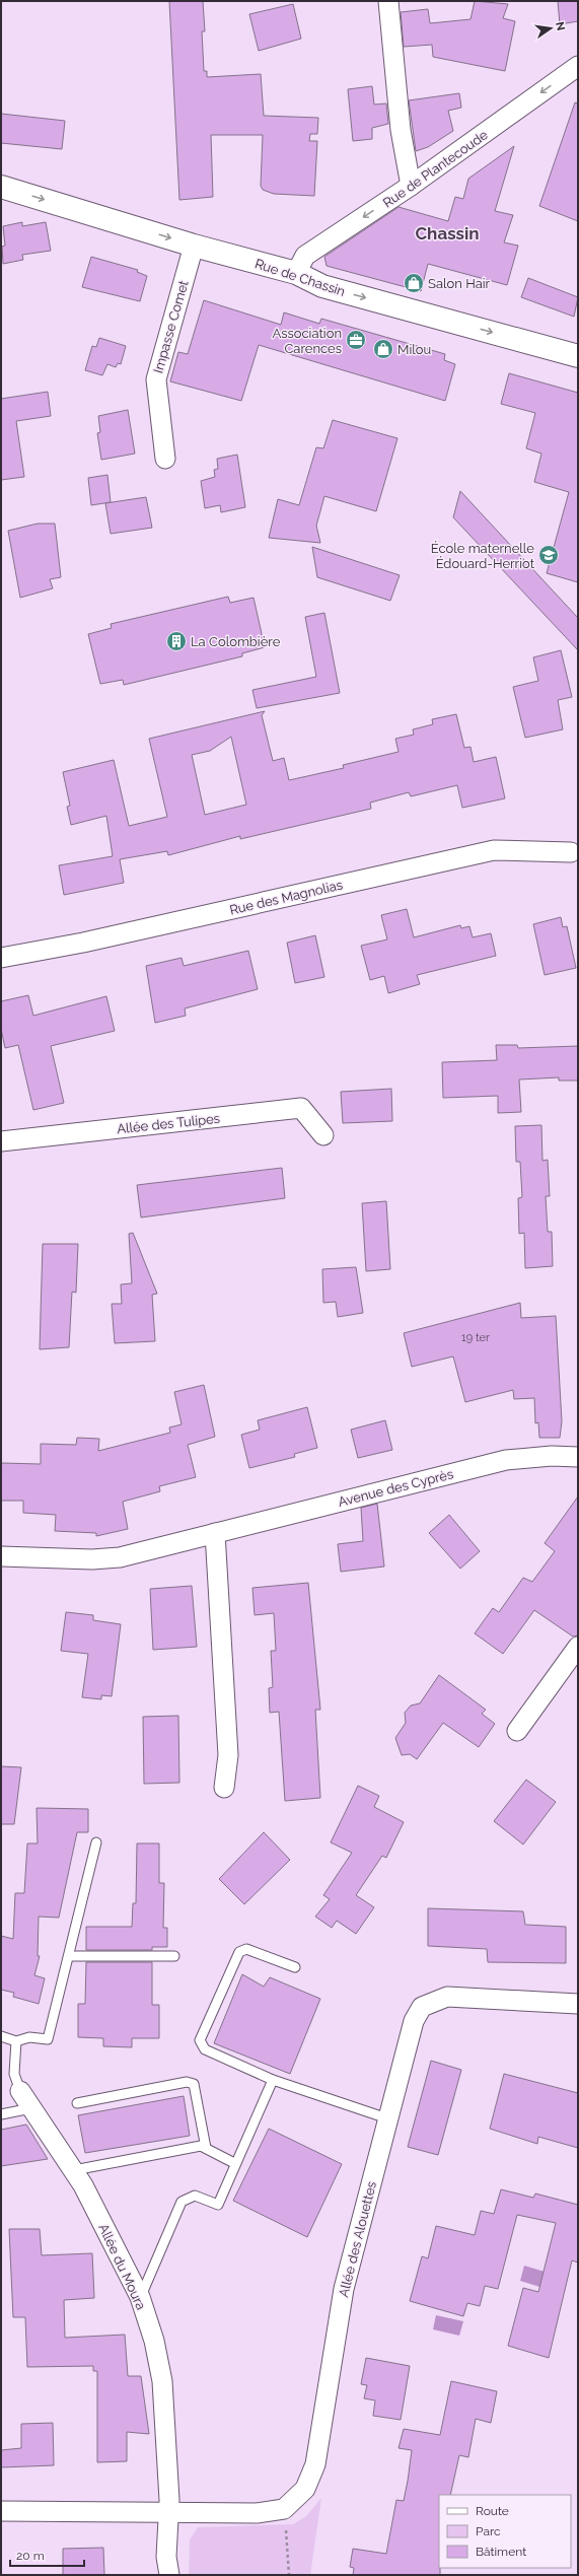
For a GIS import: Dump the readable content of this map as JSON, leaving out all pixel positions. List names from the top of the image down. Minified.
{"streets":{"street":["Rue de Plantecoude","Rue de Chassin","Impasse Comet","Rue des Magnolias","Allée des Tulipes","Avenue des Cyprès","Allée des Alouettes","Allée du Moura"]},"crossings":[["Rue de Plantecoude","Rue de Chassin"],["Rue de Chassin","Impasse Comet"]],"one_way":["Rue de Plantecoude","Rue de Chassin"],"districts":["Chassin"],"places":{"shop":["Salon Hair","Milou"],"office":["Association Carences"],"school or university":["École maternelle Édouard-Herriot"],"building":["La Colombière"]},"house_numbers":["19 ter"],"legend":["Route","Parc","Bâtiment"],"scale_bar":"20 m","north":"right"}
